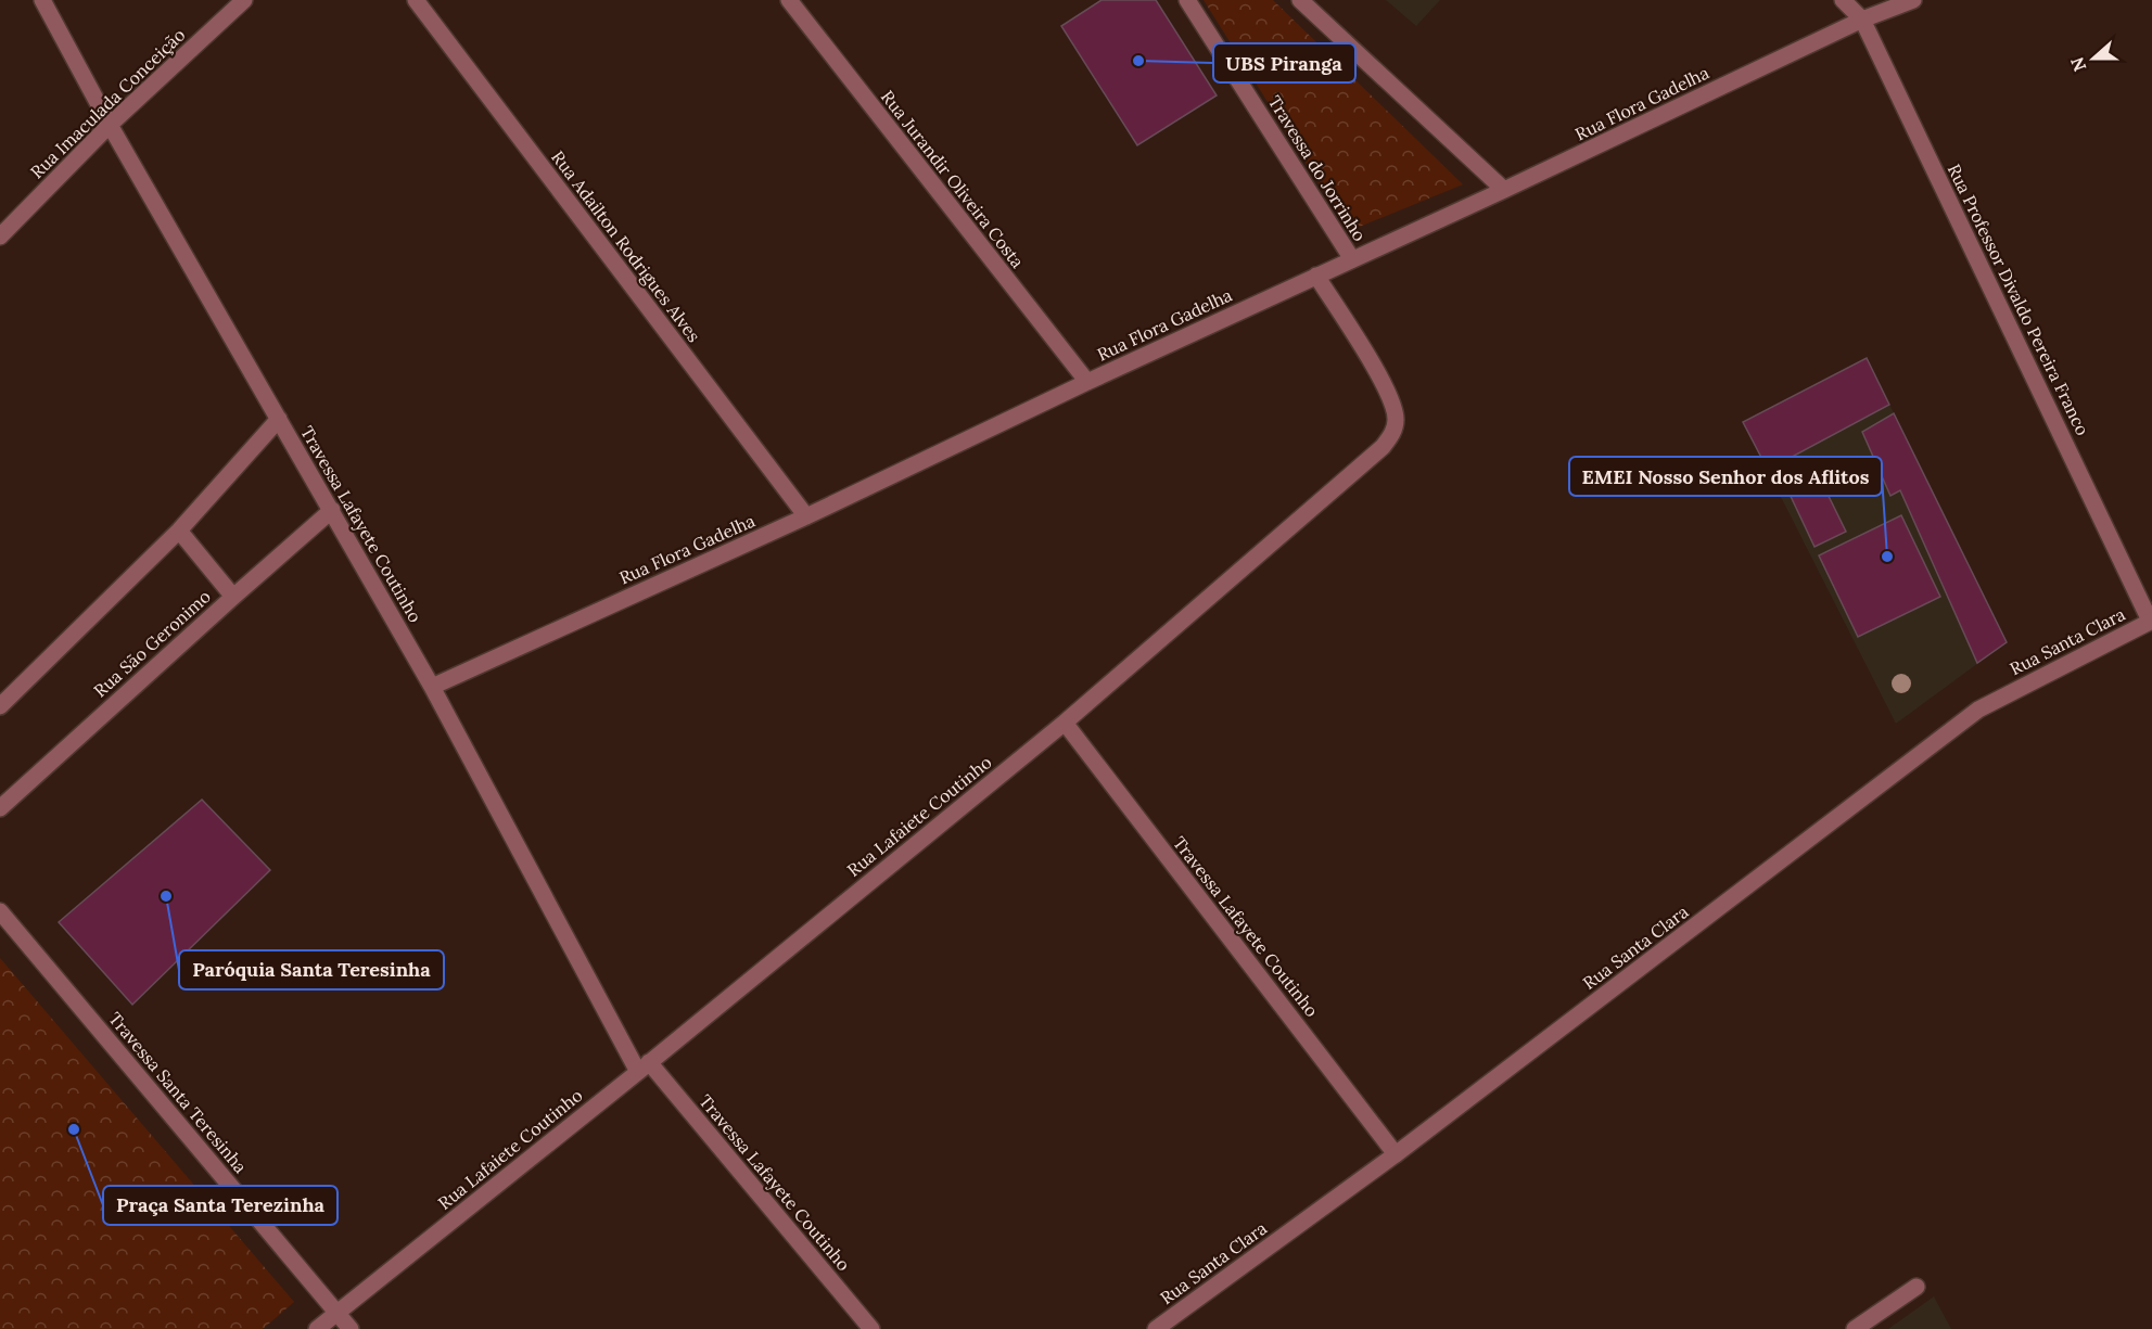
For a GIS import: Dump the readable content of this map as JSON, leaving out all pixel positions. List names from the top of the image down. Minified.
{"streets":{"street":["Rua Imaculada Conceição","Rua Flora Gadelha","Travessa do Jorrinho","Rua Jurandir Oliveira Costa","Rua Adailton Rodrigues Alves","Rua Professor Divaldo Pereira Franco","Travessa Lafayete Coutinho","Rua Santa Clara","Rua São Geronimo","Rua Lafaiete Coutinho","Travessa Santa Teresinha"]},"crossings":[["Rua Imaculada Conceição","Travessa Lafayete Coutinho"],["Rua Flora Gadelha","Travessa do Jorrinho"],["Rua Flora Gadelha","Rua Jurandir Oliveira Costa"],["Rua Flora Gadelha","Rua Adailton Rodrigues Alves"],["Rua Flora Gadelha","Rua Professor Divaldo Pereira Franco"],["Rua Flora Gadelha","Travessa Lafayete Coutinho"],["Rua Flora Gadelha","Rua Lafaiete Coutinho"],["Rua Professor Divaldo Pereira Franco","Rua Santa Clara"],["Travessa Lafayete Coutinho","Rua Santa Clara"],["Travessa Lafayete Coutinho","Rua São Geronimo"],["Travessa Lafayete Coutinho","Rua Lafaiete Coutinho"],["Rua Lafaiete Coutinho","Travessa Santa Teresinha"]],"places":["UBS Piranga","EMEI Nosso Senhor dos Aflitos","Paróquia Santa Teresinha","Praça Santa Terezinha"],"north":"left"}
